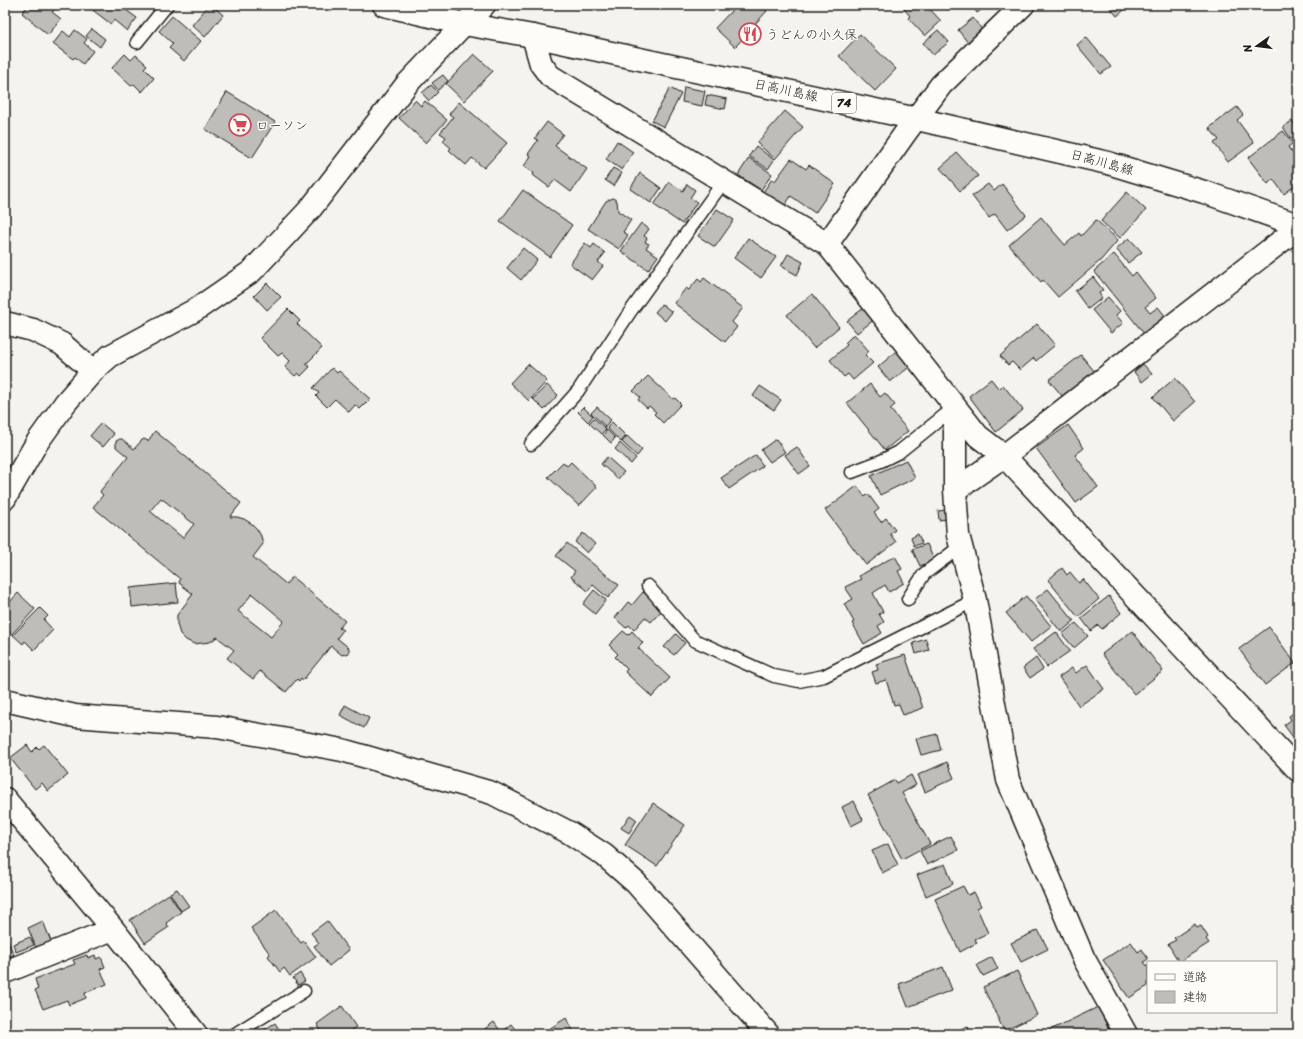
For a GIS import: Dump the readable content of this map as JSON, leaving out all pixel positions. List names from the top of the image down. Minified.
{"streets":{"street":["日高川島線","74"]},"places":{"restaurant":["うどんの小久保"],"supermarket":["ローソン"]},"legend":["道路","建物"],"north":"left"}
